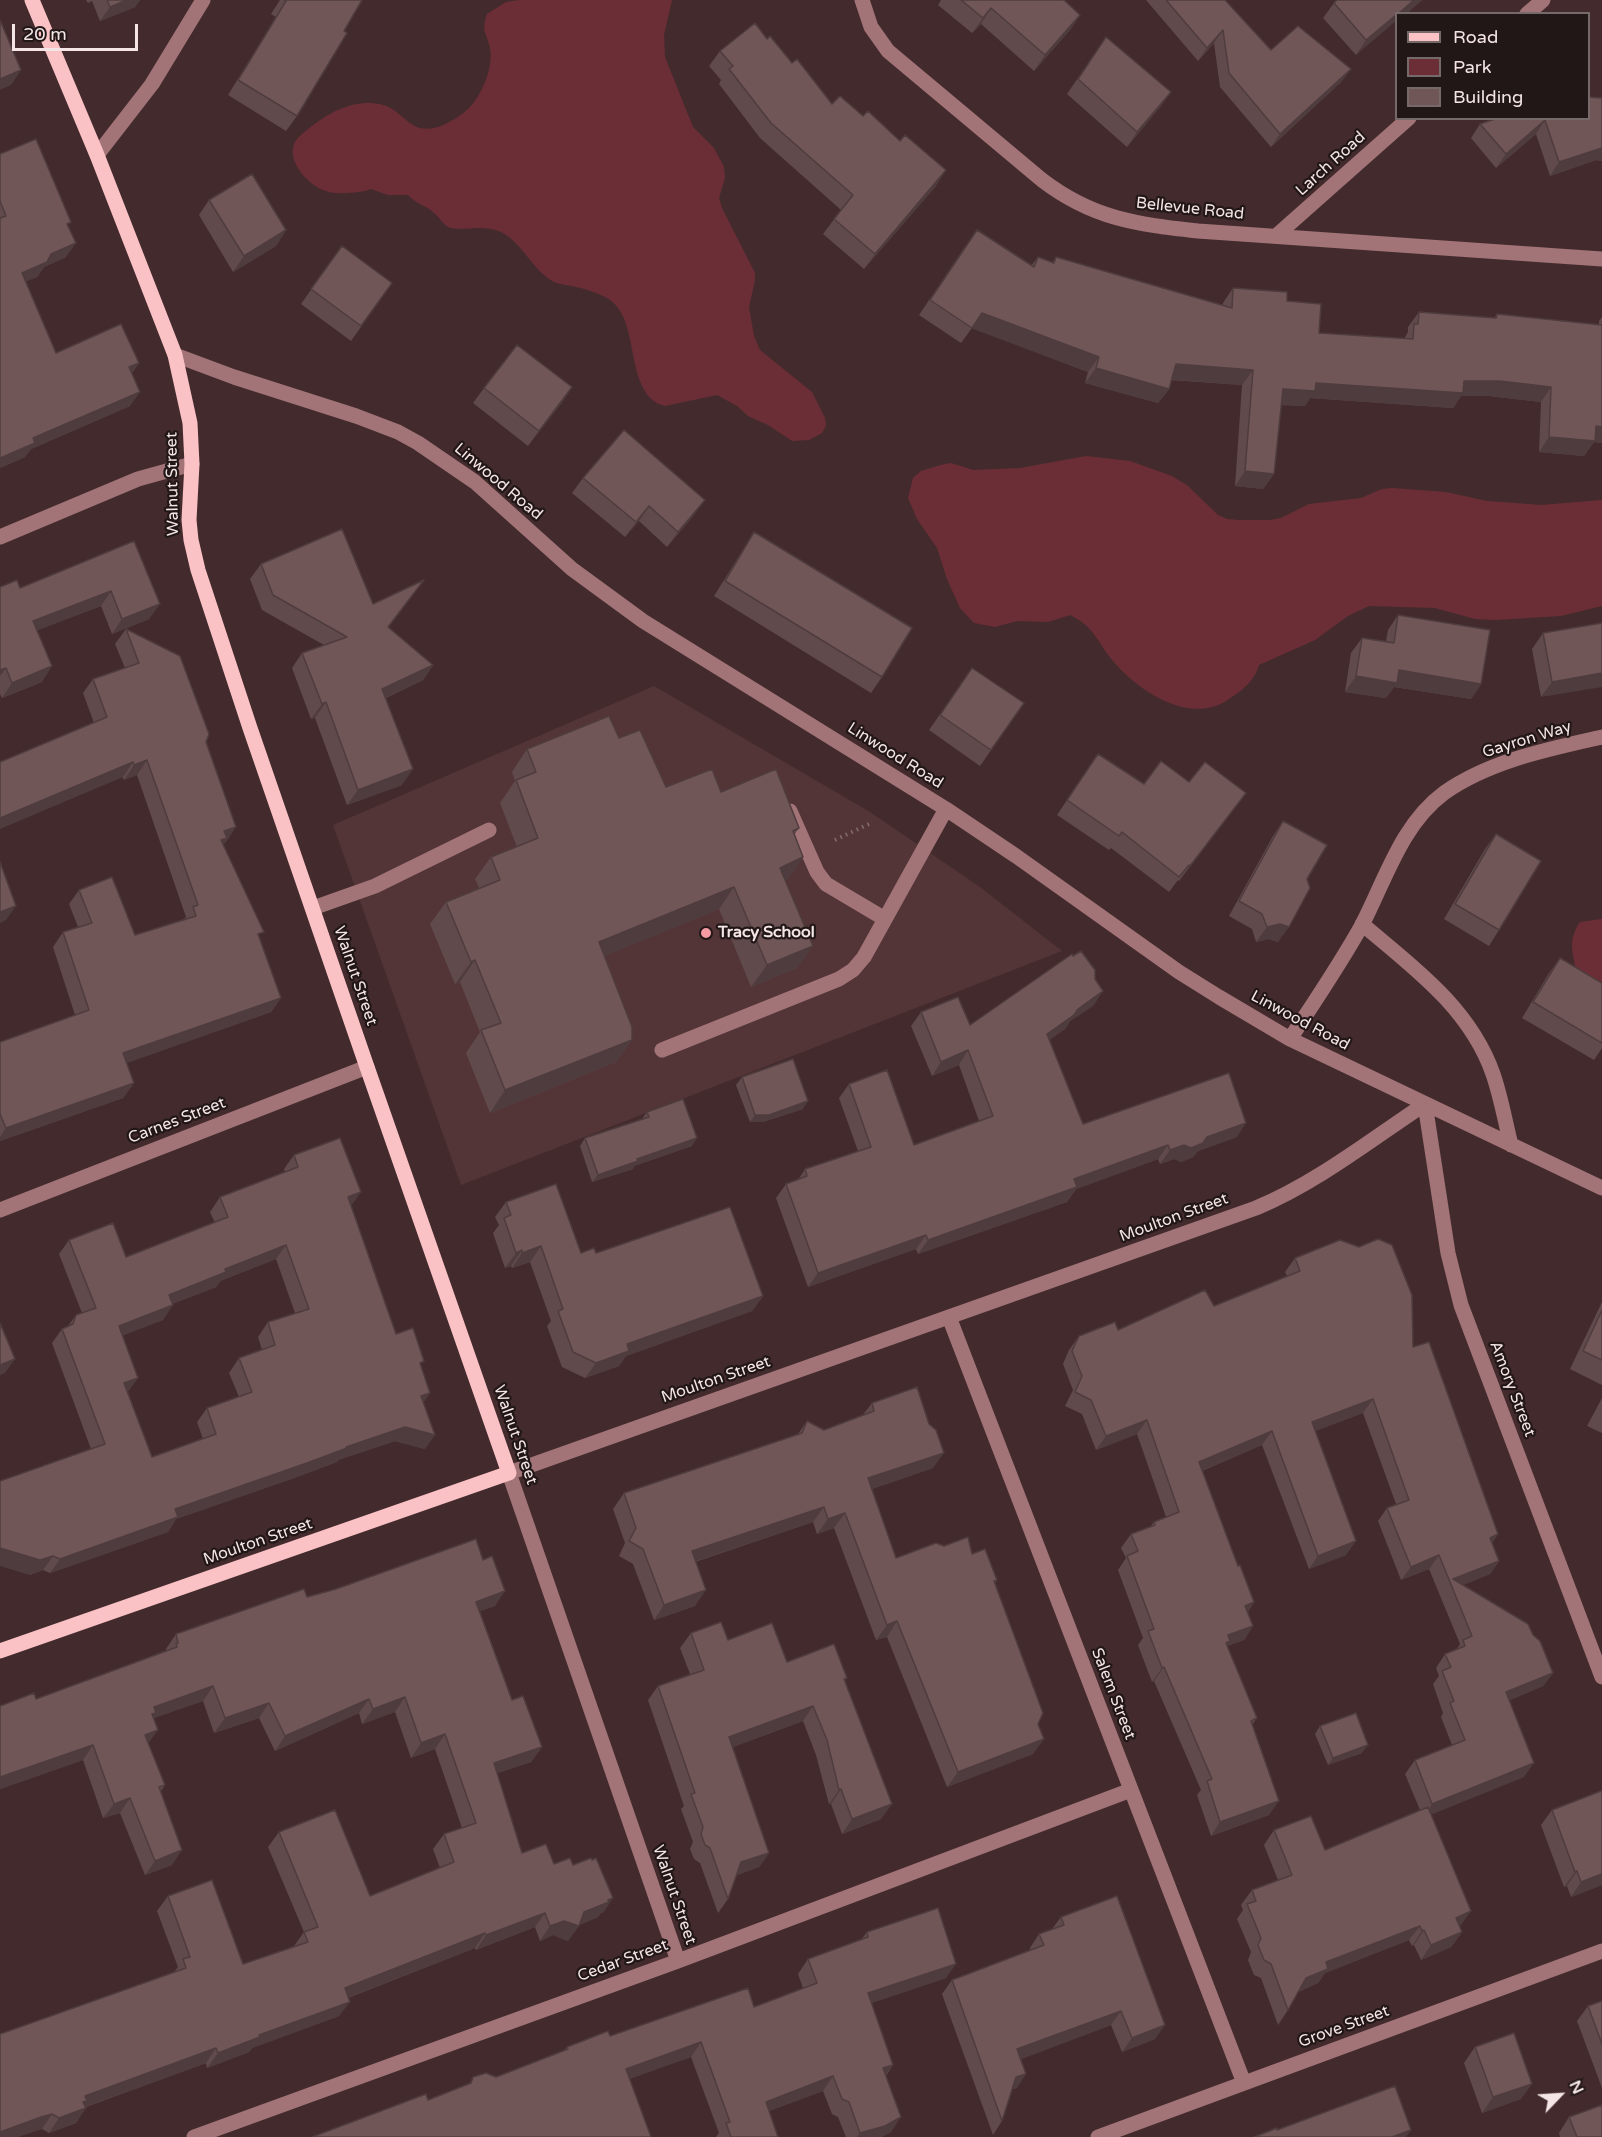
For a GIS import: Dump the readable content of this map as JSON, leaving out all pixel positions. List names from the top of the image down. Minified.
{"streets":{"main road":["Walnut Street","Moulton Street"],"street":["Larch Road","Bellevue Road","Linwood Road","Gayron Way","Carnes Street","Amory Street","Salem Street","Cedar Street","Grove Street"]},"crossings":[["Larch Road","Bellevue Road"],["Linwood Road","Walnut Street"],["Linwood Road","Gayron Way"],["Linwood Road","Moulton Street"],["Linwood Road","Amory Street"],["Walnut Street","Carnes Street"],["Walnut Street","Moulton Street"],["Walnut Street","Cedar Street"],["Moulton Street","Amory Street"],["Moulton Street","Salem Street"],["Salem Street","Cedar Street"],["Salem Street","Grove Street"]],"places":["Tracy School"],"legend":["Road","Park","Building"],"scale_bar":"20 m","north":"top right"}
